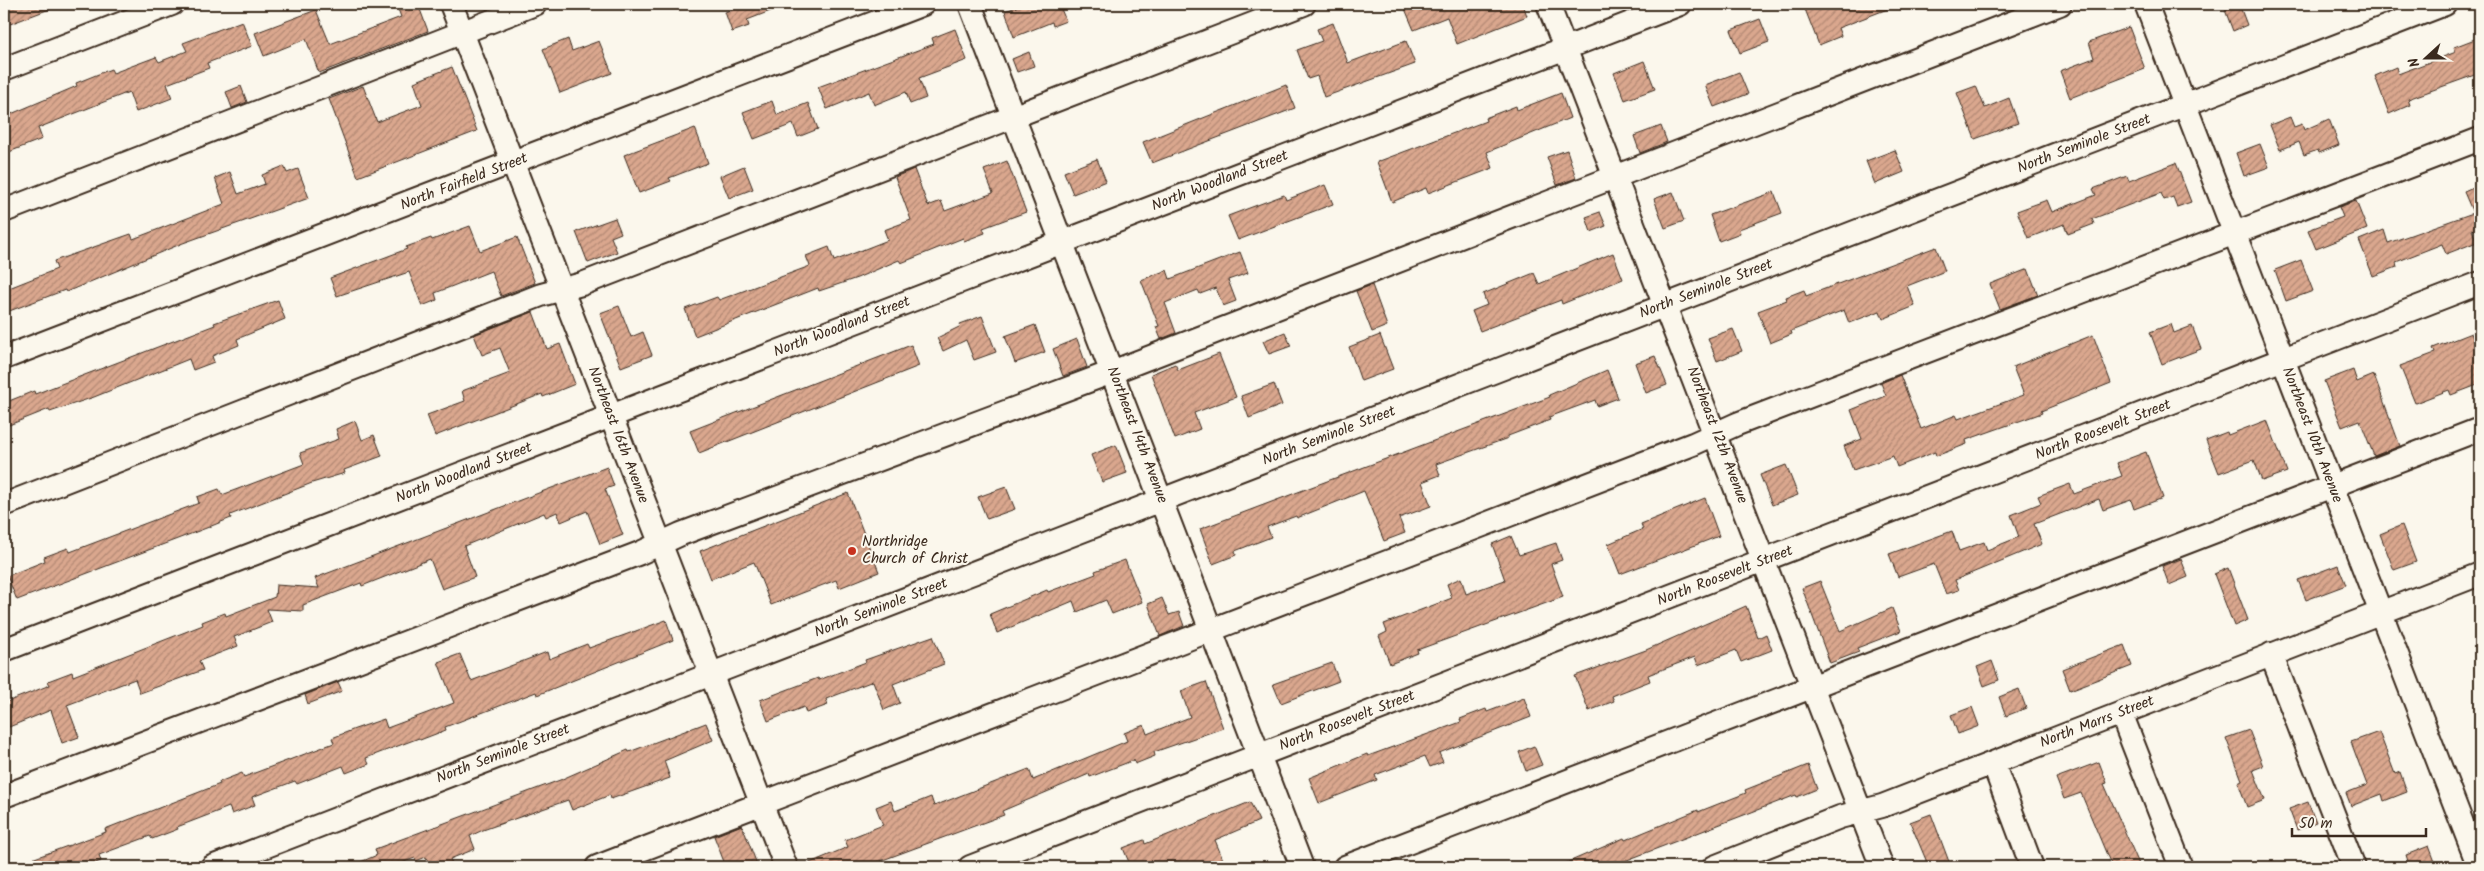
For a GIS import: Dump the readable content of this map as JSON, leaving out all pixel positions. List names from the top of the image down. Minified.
{"streets":{"street":["North Seminole Street","North Woodland Street","North Fairfield Street","North Roosevelt Street","Northeast 16th Avenue","Northeast 14th Avenue","Northeast 12th Avenue","Northeast 10th Avenue","North Marrs Street"]},"crossings":[["North Seminole Street","Northeast 16th Avenue"],["North Seminole Street","Northeast 14th Avenue"],["North Seminole Street","Northeast 12th Avenue"],["North Seminole Street","Northeast 10th Avenue"],["North Woodland Street","Northeast 16th Avenue"],["North Woodland Street","Northeast 14th Avenue"],["North Woodland Street","Northeast 12th Avenue"],["North Fairfield Street","Northeast 16th Avenue"],["North Roosevelt Street","Northeast 14th Avenue"],["North Roosevelt Street","Northeast 12th Avenue"],["North Roosevelt Street","Northeast 10th Avenue"],["Northeast 12th Avenue","North Marrs Street"],["Northeast 10th Avenue","North Marrs Street"]],"places":["Northridge Church of Christ"],"scale_bar":"50 m","north":"left"}
